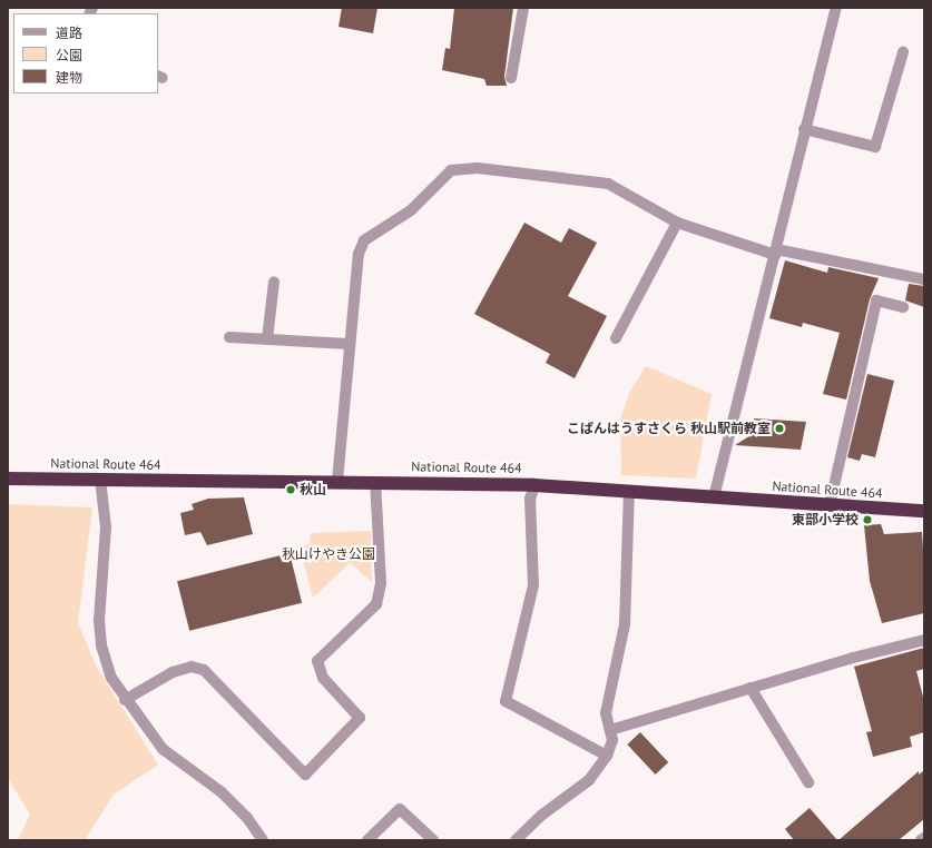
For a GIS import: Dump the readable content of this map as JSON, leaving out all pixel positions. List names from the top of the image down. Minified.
{"streets":{"highway":["National Route 464"]},"parks":["秋山けやき公園"],"places":["こぱんはうすさくら 秋山駅前教室","秋山","東部小学校"],"legend":["道路","公園","建物"]}
